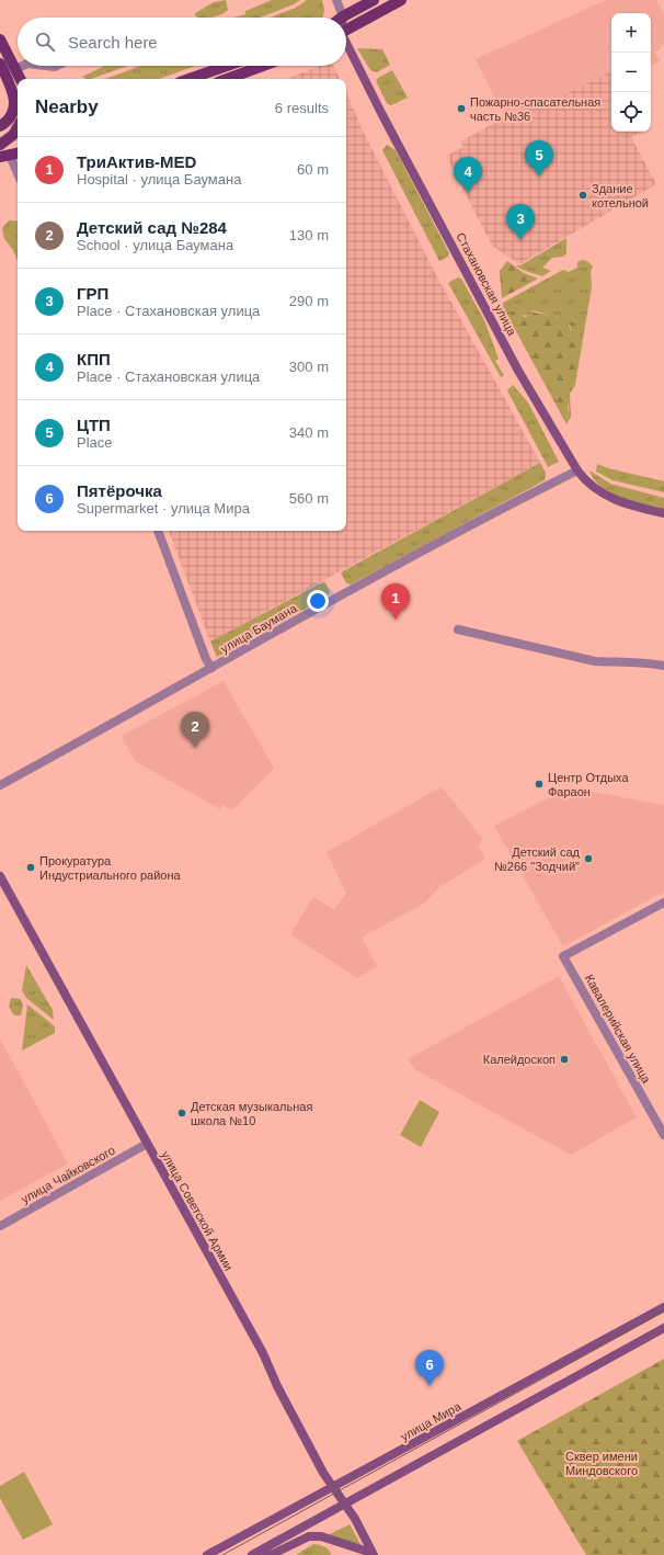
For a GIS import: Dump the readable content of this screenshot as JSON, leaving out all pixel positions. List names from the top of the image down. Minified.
{"streets":{"main road":["Стахановская улица","улица Советской Армии","улица Мира"],"street":["улица Баумана","Кавалерийская улица","улица Чайковского"]},"crossings":[["Стахановская улица","улица Баумана"],["улица Чайковского","улица Советской Армии"],["улица Советской Армии","улица Мира"]],"parks":["Сквер имени Миндовского"],"places":["Пожарно-спасательная часть №36","Здание котельной","Центр Отдыха Фараон","Детский сад №266 \"Зодчий\"","Прокуратура Индустриального района","Калейдоскоп","Детская музыкальная школа №10"],"page":{"map_buttons":["+","−"],"search":"Search here","heading":["Nearby","6 results"],"list":[{"mark":"1","name":"ТриАктив-MED","note":"Hospital · улица Баумана","value":"60 m"},{"mark":"2","name":"Детский сад №284","note":"School · улица Баумана","value":"130 m"},{"mark":"3","name":"ГРП","note":"Place · Стахановская улица","value":"290 m"},{"mark":"4","name":"КПП","note":"Place · Стахановская улица","value":"300 m"},{"mark":"5","name":"ЦТП","note":"Place","value":"340 m"},{"mark":"6","name":"Пятёрочка","note":"Supermarket · улица Мира","value":"560 m"}],"pins":["5","4","3","1","2","6"]}}
